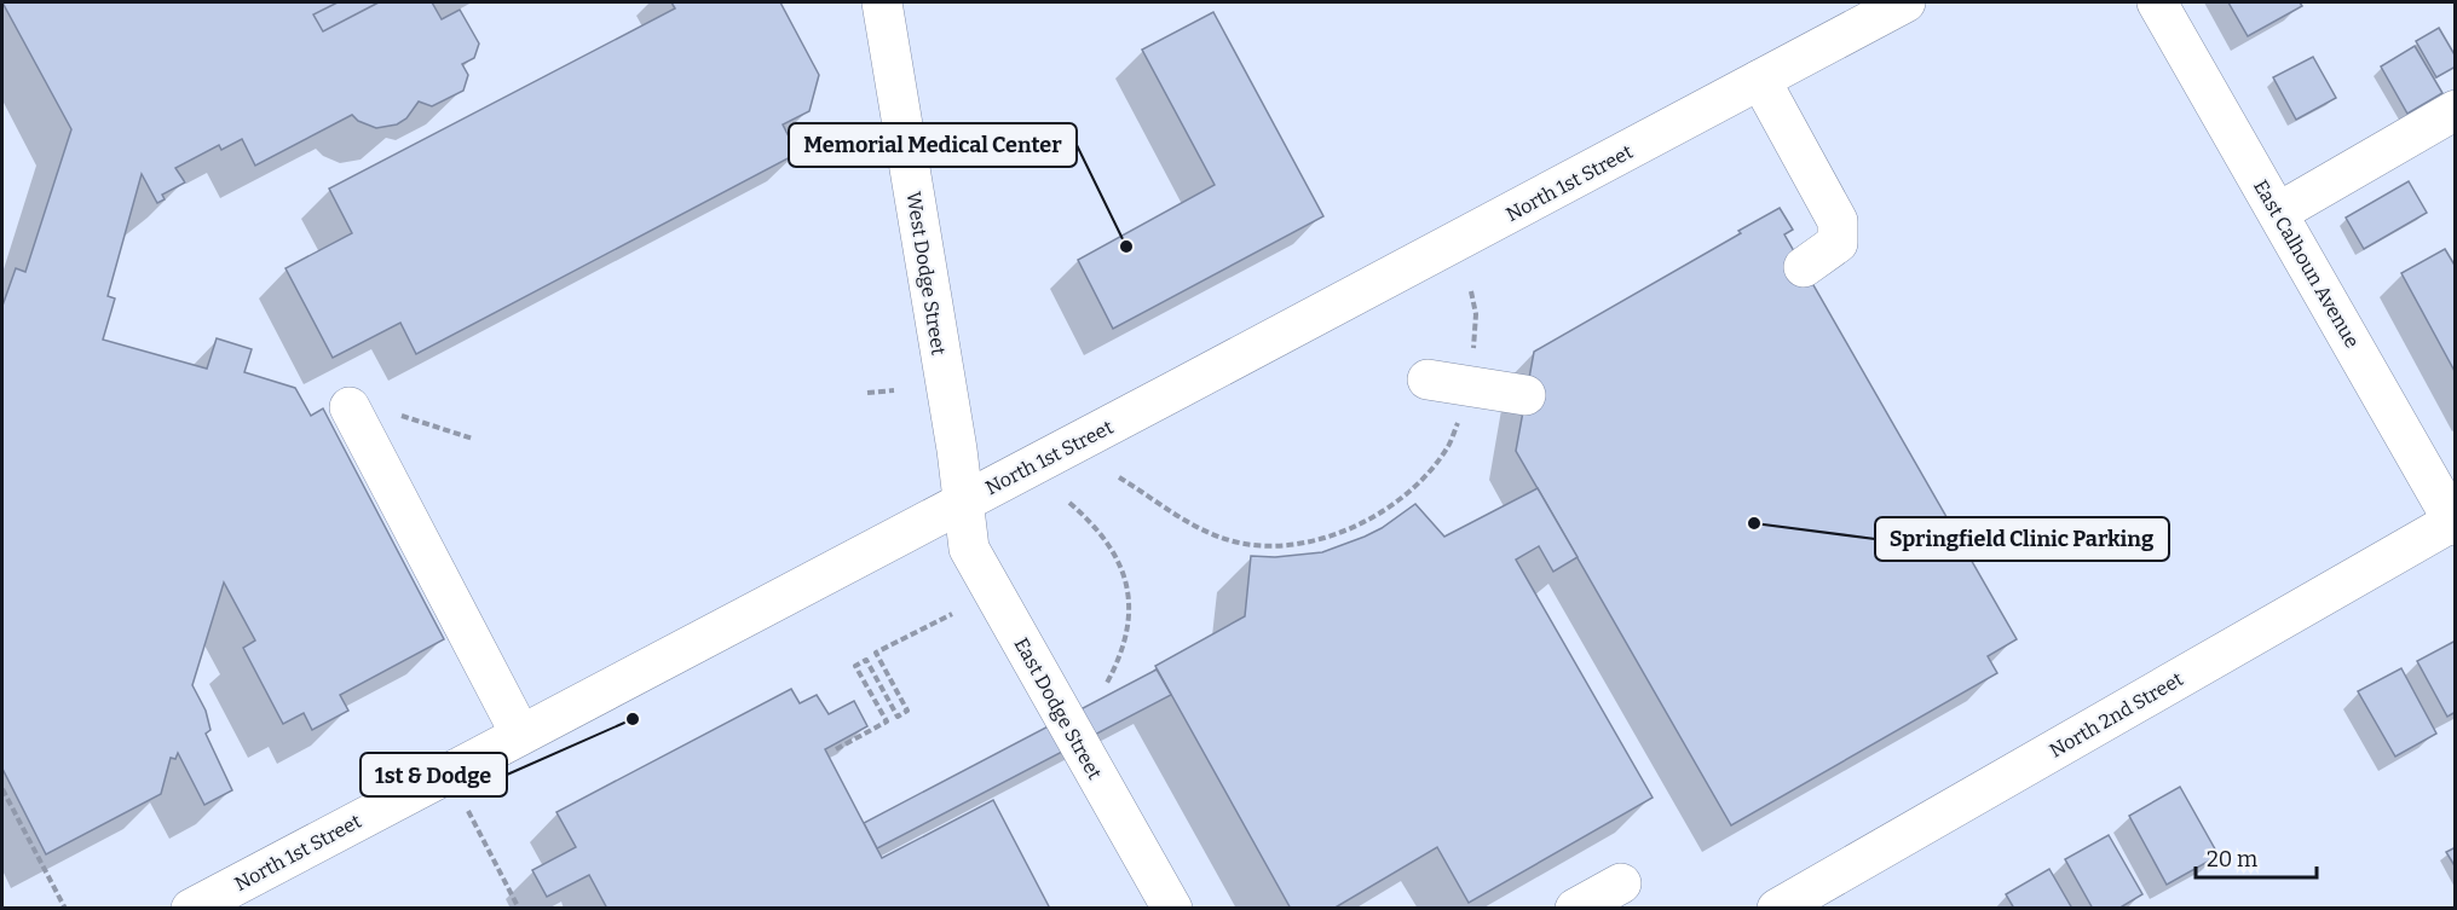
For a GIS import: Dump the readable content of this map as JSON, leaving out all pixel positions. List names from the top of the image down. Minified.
{"streets":{"street":["North 1st Street","East Calhoun Avenue","West Dodge Street","East Dodge Street","North 2nd Street"]},"crossings":[["North 1st Street","West Dodge Street"],["North 1st Street","East Dodge Street"],["East Calhoun Avenue","North 2nd Street"],["West Dodge Street","East Dodge Street"]],"places":["Memorial Medical Center","Springfield Clinic Parking","1st & Dodge"],"scale_bar":"20 m"}
